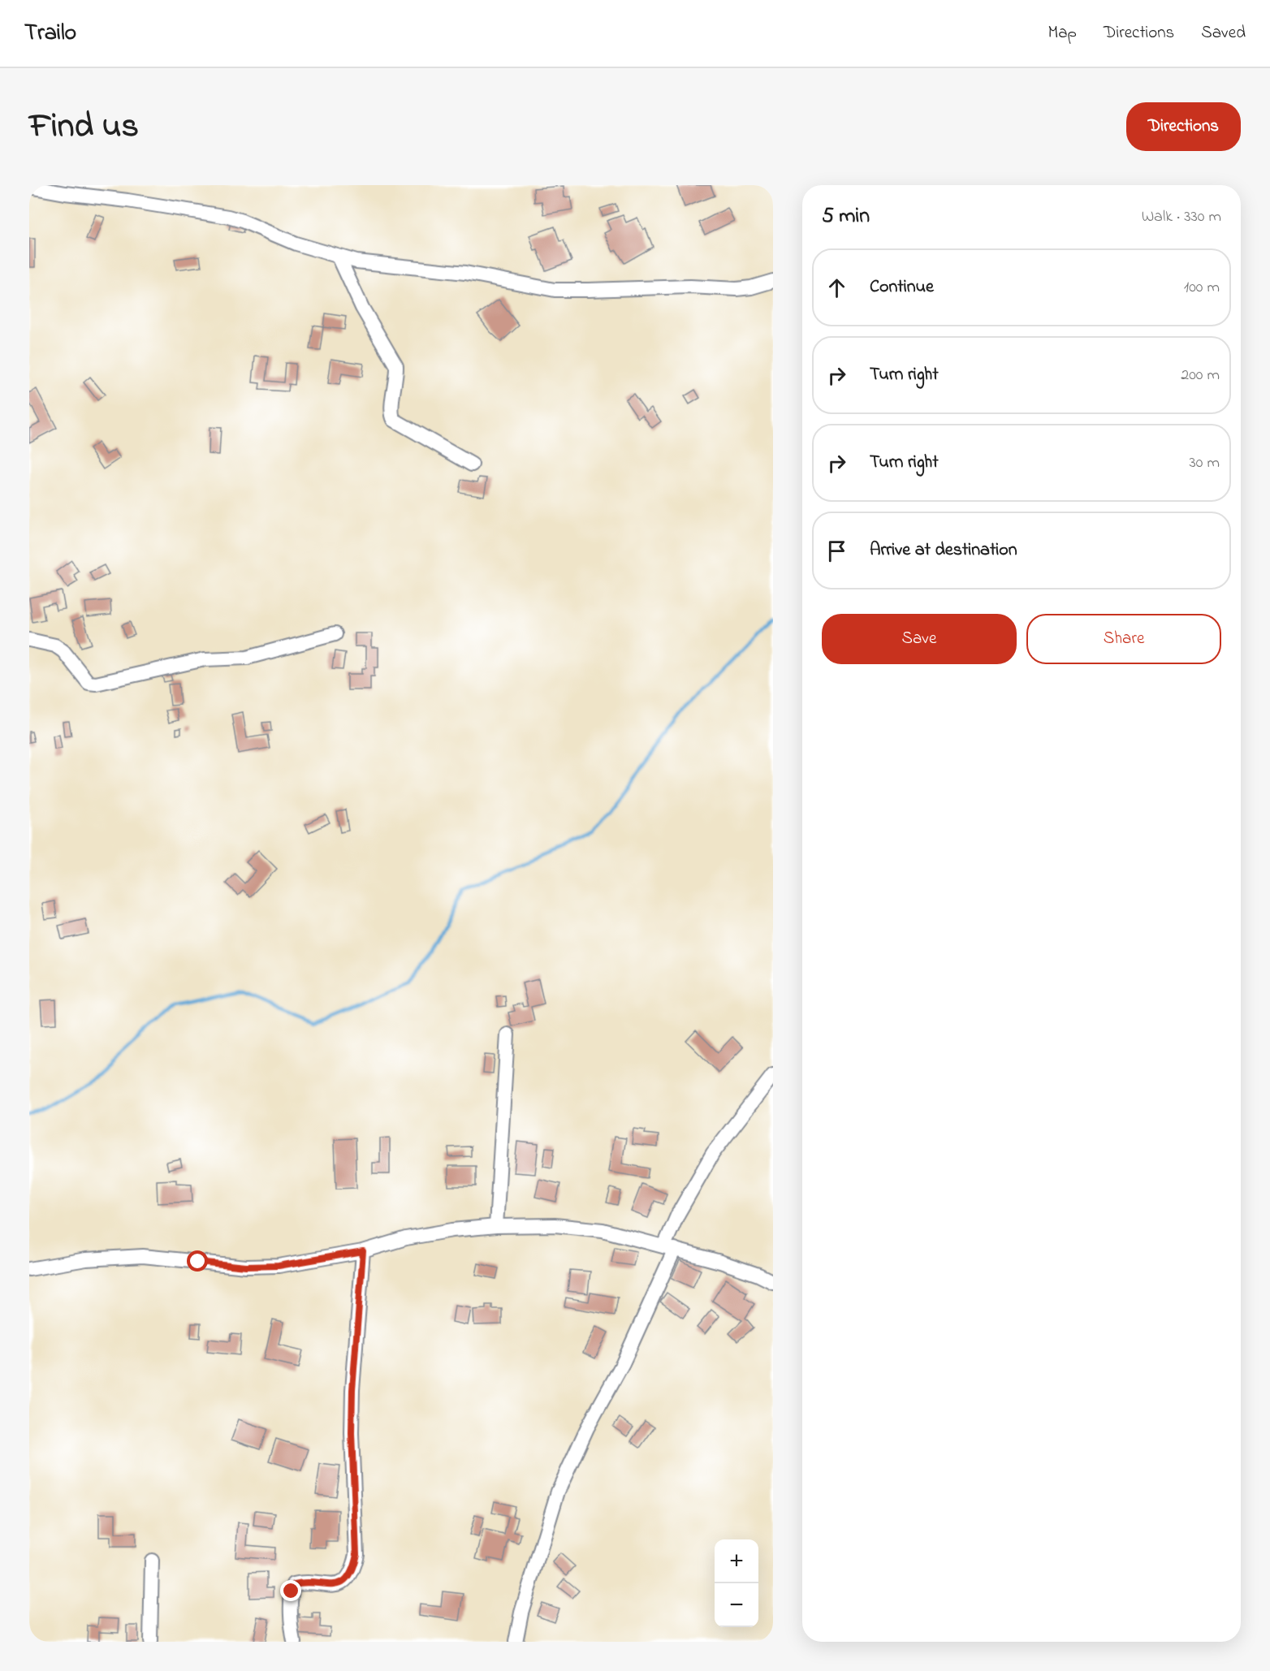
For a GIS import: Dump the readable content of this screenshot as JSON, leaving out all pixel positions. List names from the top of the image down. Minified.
{"page":{"header":"Trailo","nav":["Map","Directions","Saved"],"title":"Find us","buttons":["Directions",["Save","Share"]],"heading":["5 min","Walk · 330 m"],"list":[["Continue","100 m"],["Turn right","200 m"],["Turn right","30 m"],"Arrive at destination"],"map_buttons":["+","−"]}}
